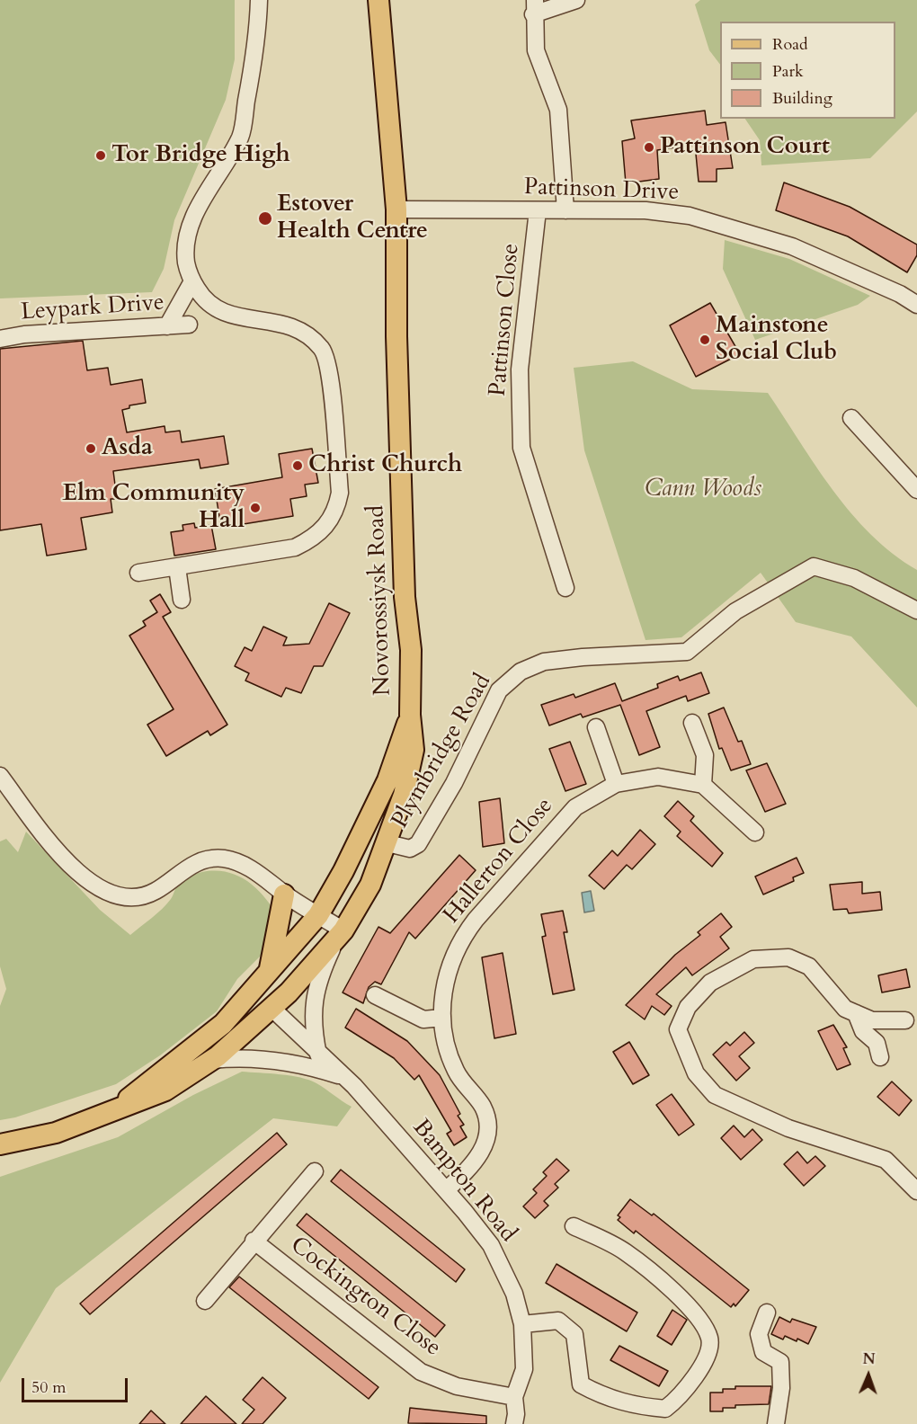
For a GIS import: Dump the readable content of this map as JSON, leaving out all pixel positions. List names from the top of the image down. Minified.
{"streets":{"main road":["Novorossiysk Road"],"street":["Pattinson Drive","Leypark Drive","Pattinson Close","Plymbridge Road","Hallerton Close","Bampton Road","Cockington Close"]},"crossings":[["Pattinson Drive","Pattinson Close"],["Pattinson Drive","Novorossiysk Road"],["Novorossiysk Road","Plymbridge Road"],["Novorossiysk Road","Bampton Road"],["Hallerton Close","Bampton Road"],["Bampton Road","Cockington Close"]],"parks":["Cann Woods"],"places":["Pattinson Court","Tor Bridge High","Estover Health Centre","Mainstone Social Club","Asda","Christ Church","Elm Community Hall"],"legend":["Road","Park","Building"],"scale_bar":"50 m","north":"top"}
